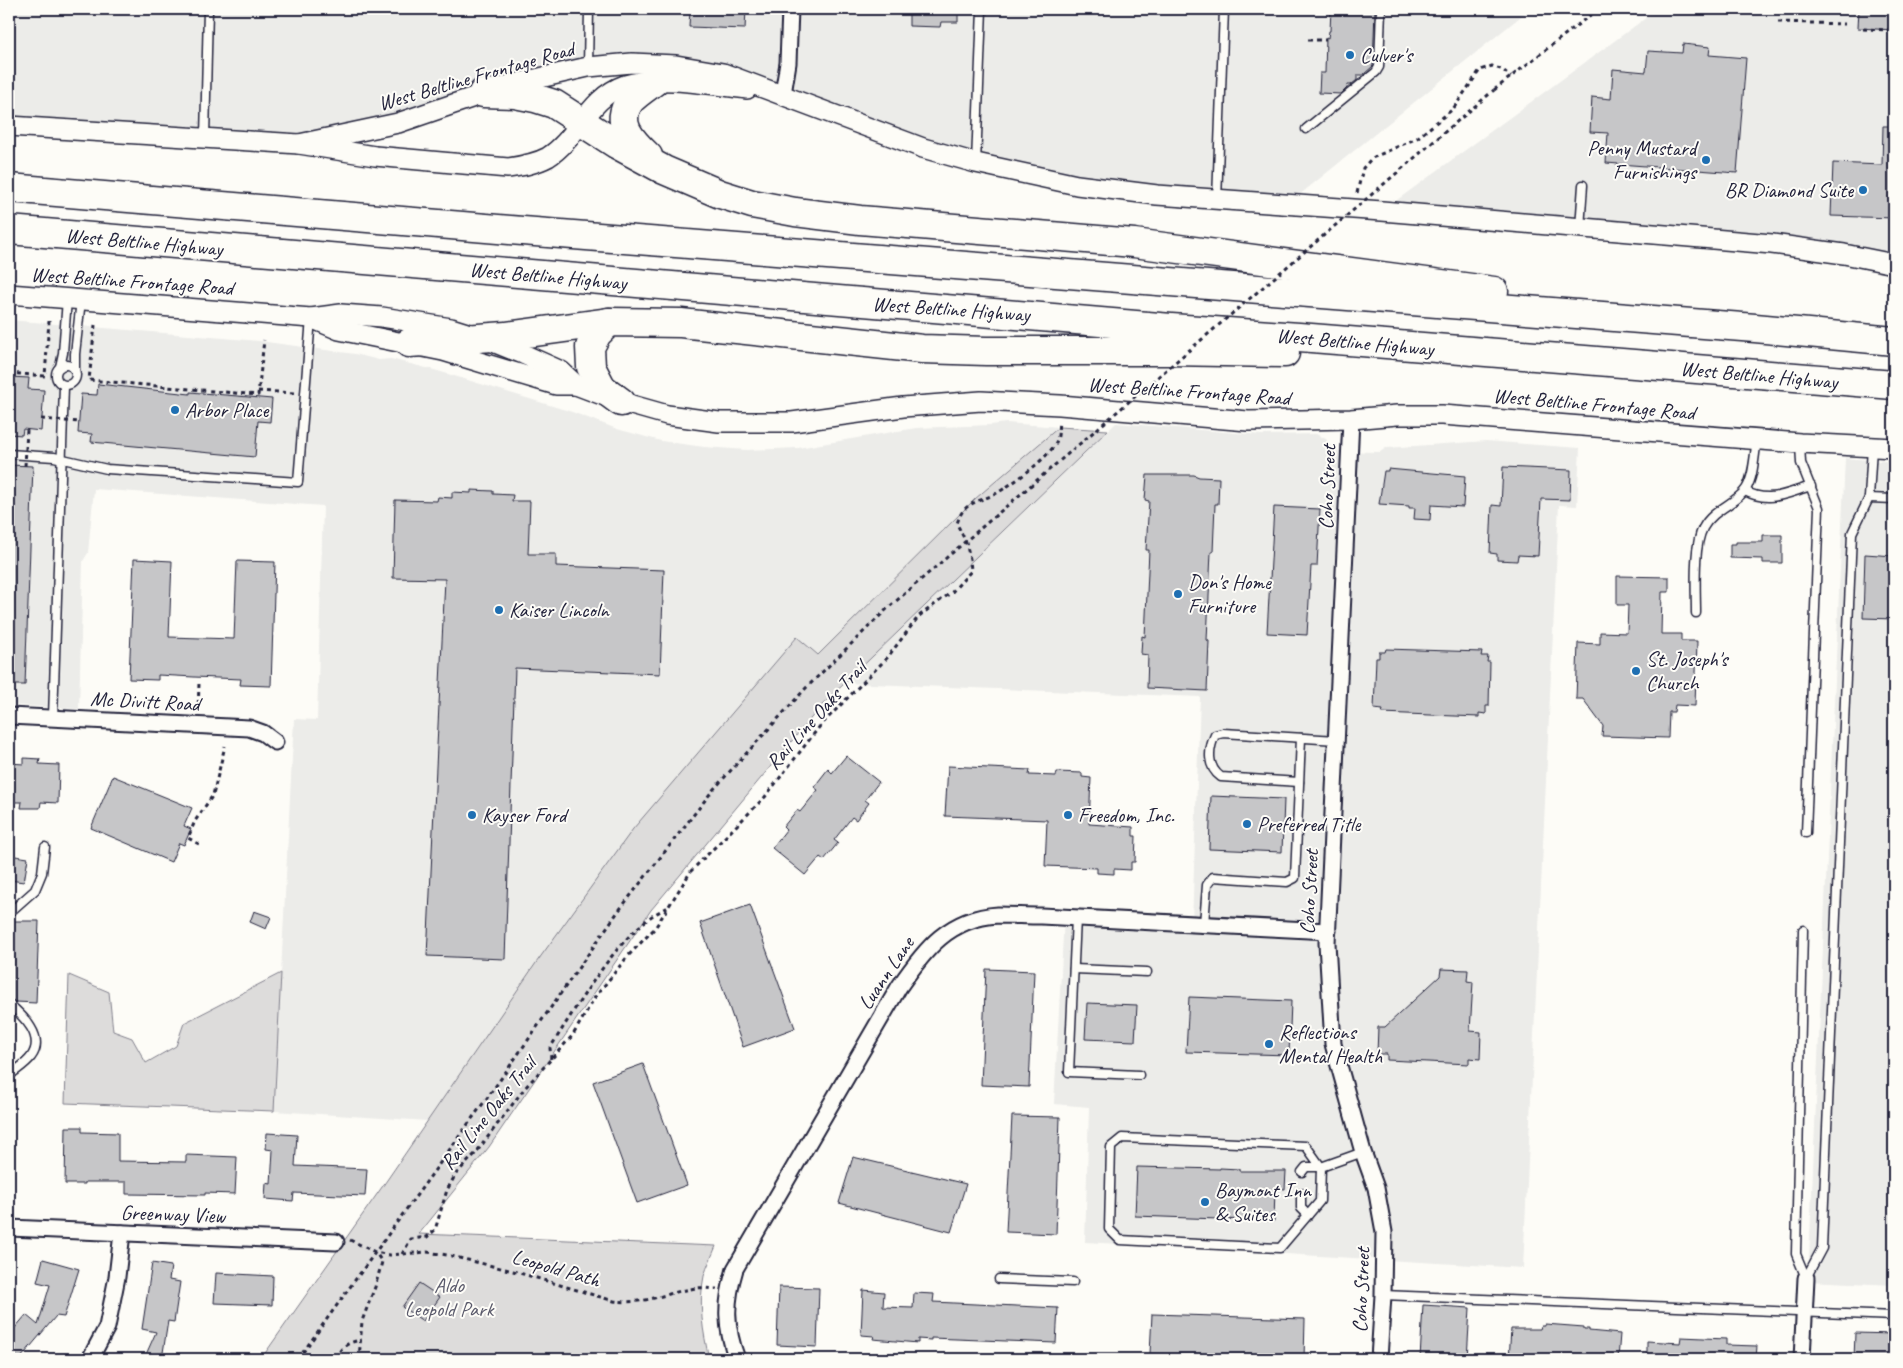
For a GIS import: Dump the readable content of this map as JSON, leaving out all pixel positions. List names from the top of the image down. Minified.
{"streets":{"highway":["West Beltline Highway"],"street":["West Beltline Frontage Road","Coho Street","Mc Divitt Road","Luann Lane","Greenway View"],"path":["Rail Line Oaks Trail","Leopold Path"]},"crossings":[["West Beltline Frontage Road","Coho Street"],["Coho Street","Luann Lane"],["Rail Line Oaks Trail","Leopold Path"],["Luann Lane","Leopold Path"]],"parks":["Aldo Leopold Park"],"places":["Culver's","Penny Mustard Furnishings","BR Diamond Suite","Arbor Place","Don's Home Furniture","Kaiser Lincoln","St. Joseph's Church","Kayser Ford","Freedom, Inc.","Preferred Title","Reflections Mental Health","Baymont Inn & Suites"]}
